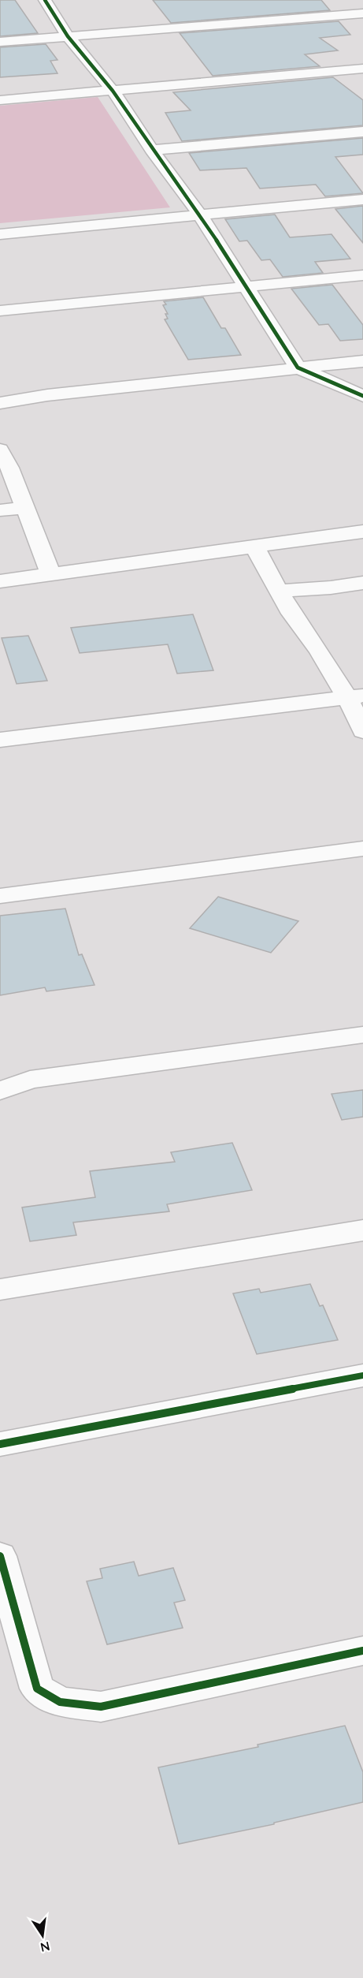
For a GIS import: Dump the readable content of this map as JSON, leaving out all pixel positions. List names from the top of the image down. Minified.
{"north":"bottom"}
